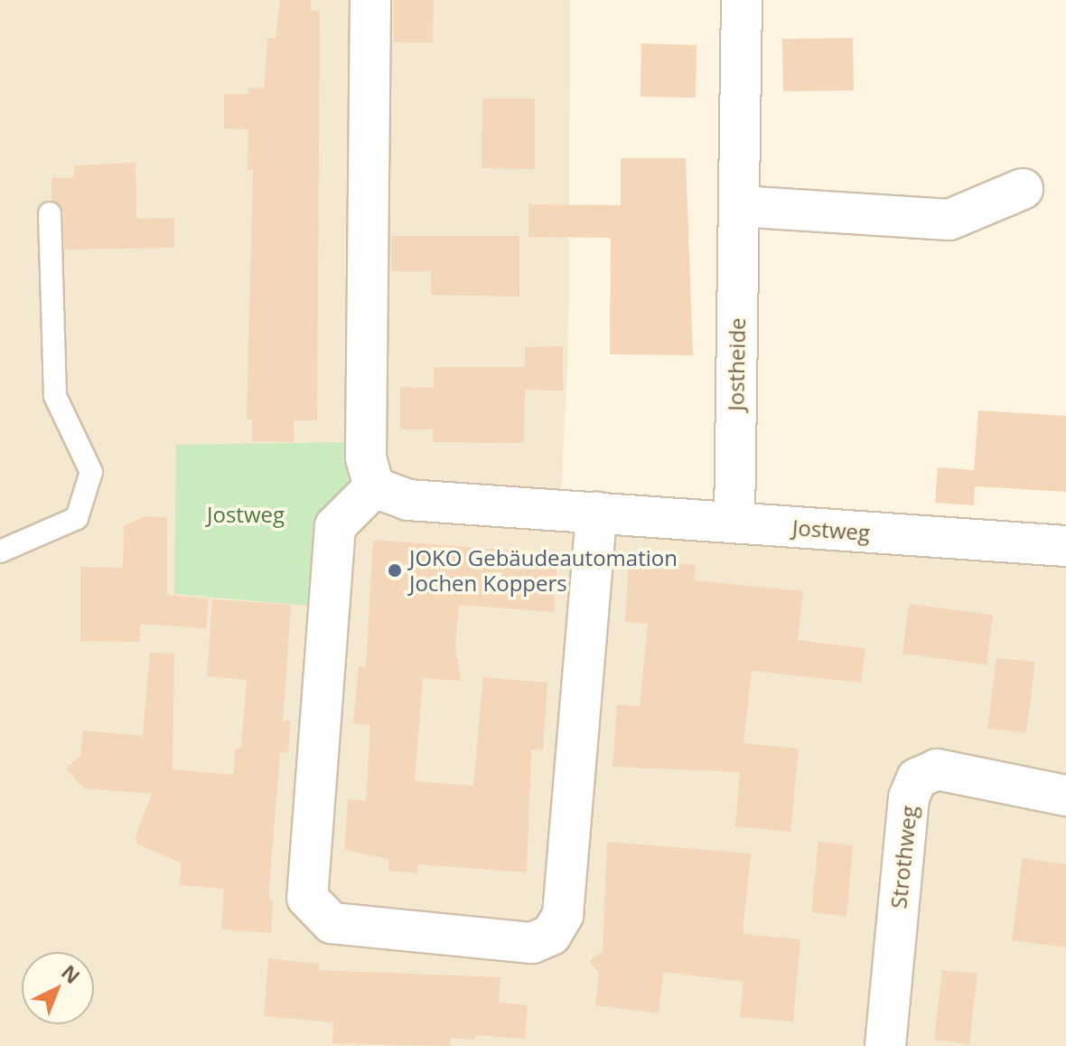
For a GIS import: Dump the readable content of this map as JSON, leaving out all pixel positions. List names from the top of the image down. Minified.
{"streets":{"street":["Jostheide","Jostweg","Strothweg"]},"crossings":[["Jostheide","Jostweg"]],"parks":["Jostweg"],"places":["JOKO Gebäudeautomation Jochen Koppers"],"north":"top right"}
